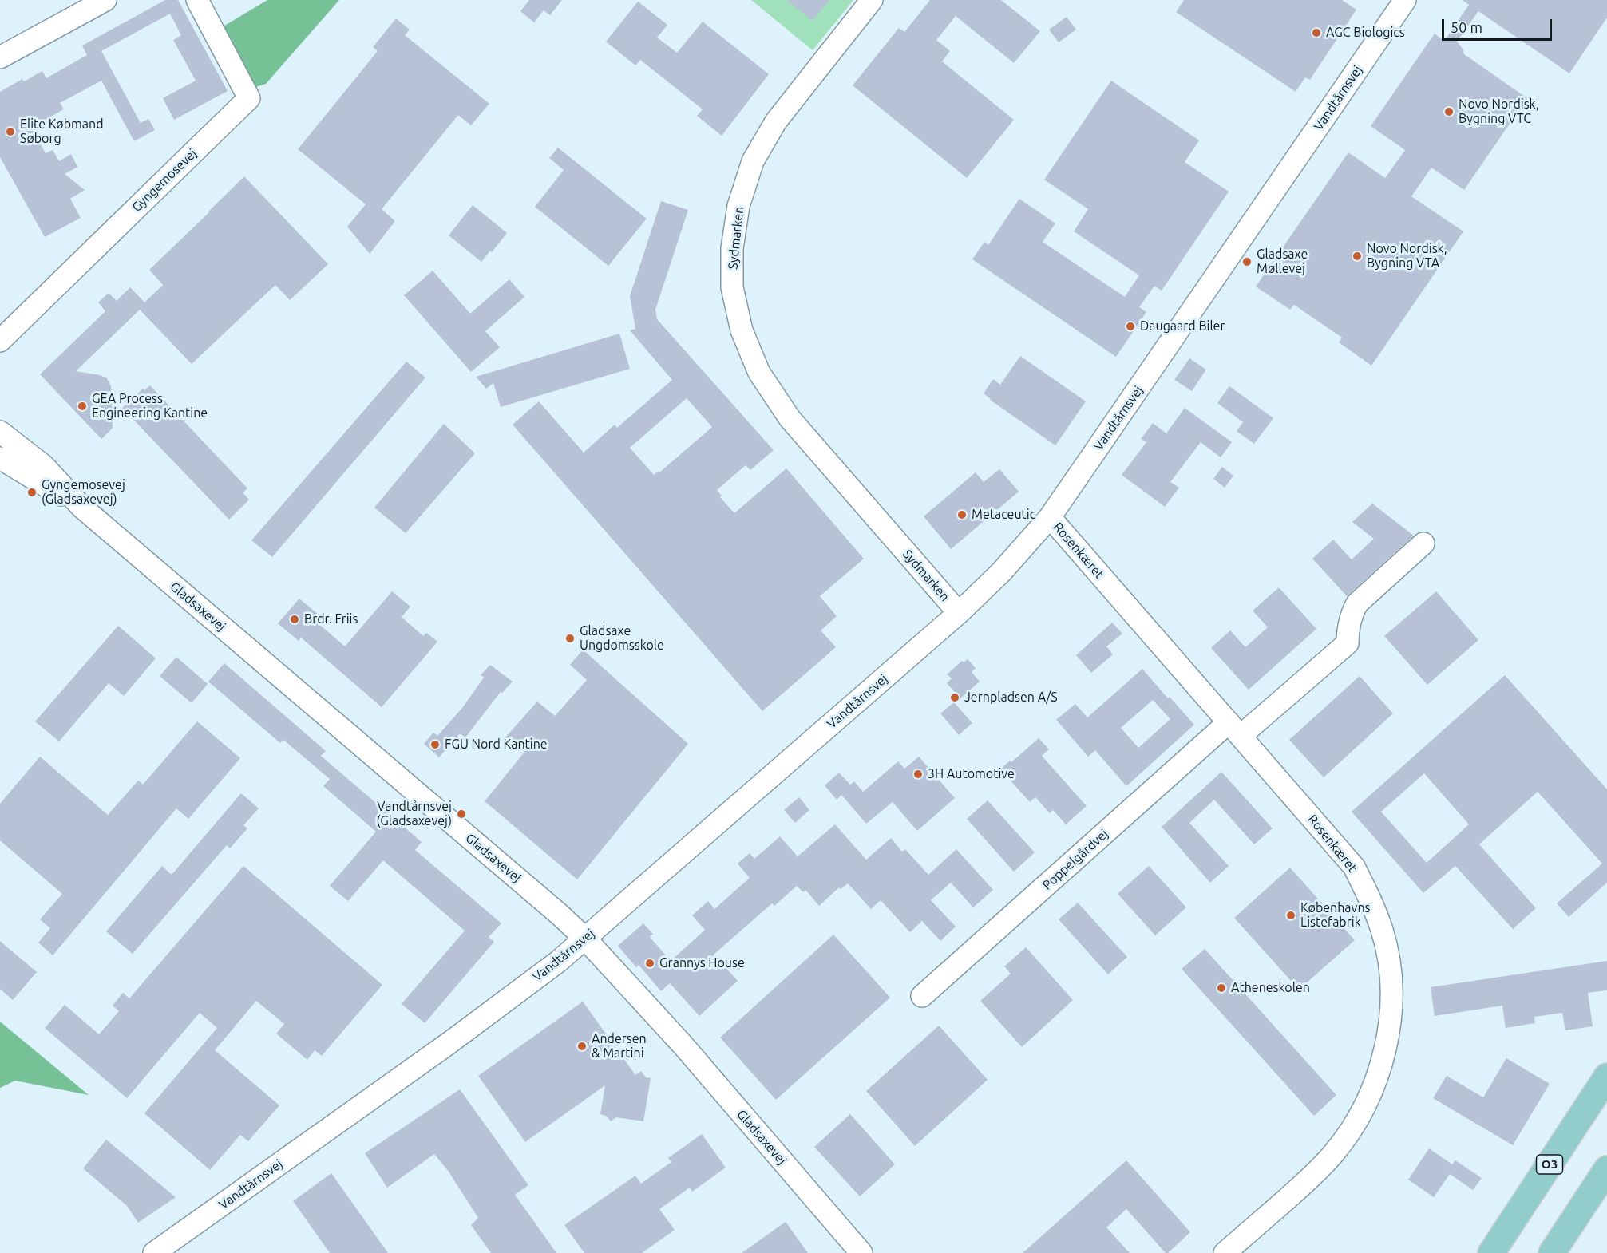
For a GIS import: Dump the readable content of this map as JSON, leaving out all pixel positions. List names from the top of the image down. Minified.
{"streets":{"main road":["O3"],"street":["Vandtårnsvej","Gyngemosevej","Sydmarken","Rosenkæret","Gladsaxevej","Poppelgårdvej"]},"crossings":[["Vandtårnsvej","Sydmarken"],["Vandtårnsvej","Rosenkæret"],["Vandtårnsvej","Gladsaxevej"],["Rosenkæret","Poppelgårdvej"]],"places":["AGC Biologics","Novo Nordisk, Bygning VTC","Elite Købmand Søborg","Novo Nordisk, Bygning VTA","Gladsaxe Møllevej","Daugaard Biler","GEA Process Engineering Kantine","Gyngemosevej (Gladsaxevej)","Metaceutic","Brdr. Friis","Gladsaxe Ungdomsskole","Jernpladsen A/S","FGU Nord Kantine","3H Automotive","Vandtårnsvej (Gladsaxevej)","Københavns Listefabrik","Grannys House","Atheneskolen","Andersen & Martini"],"scale_bar":"50 m"}
